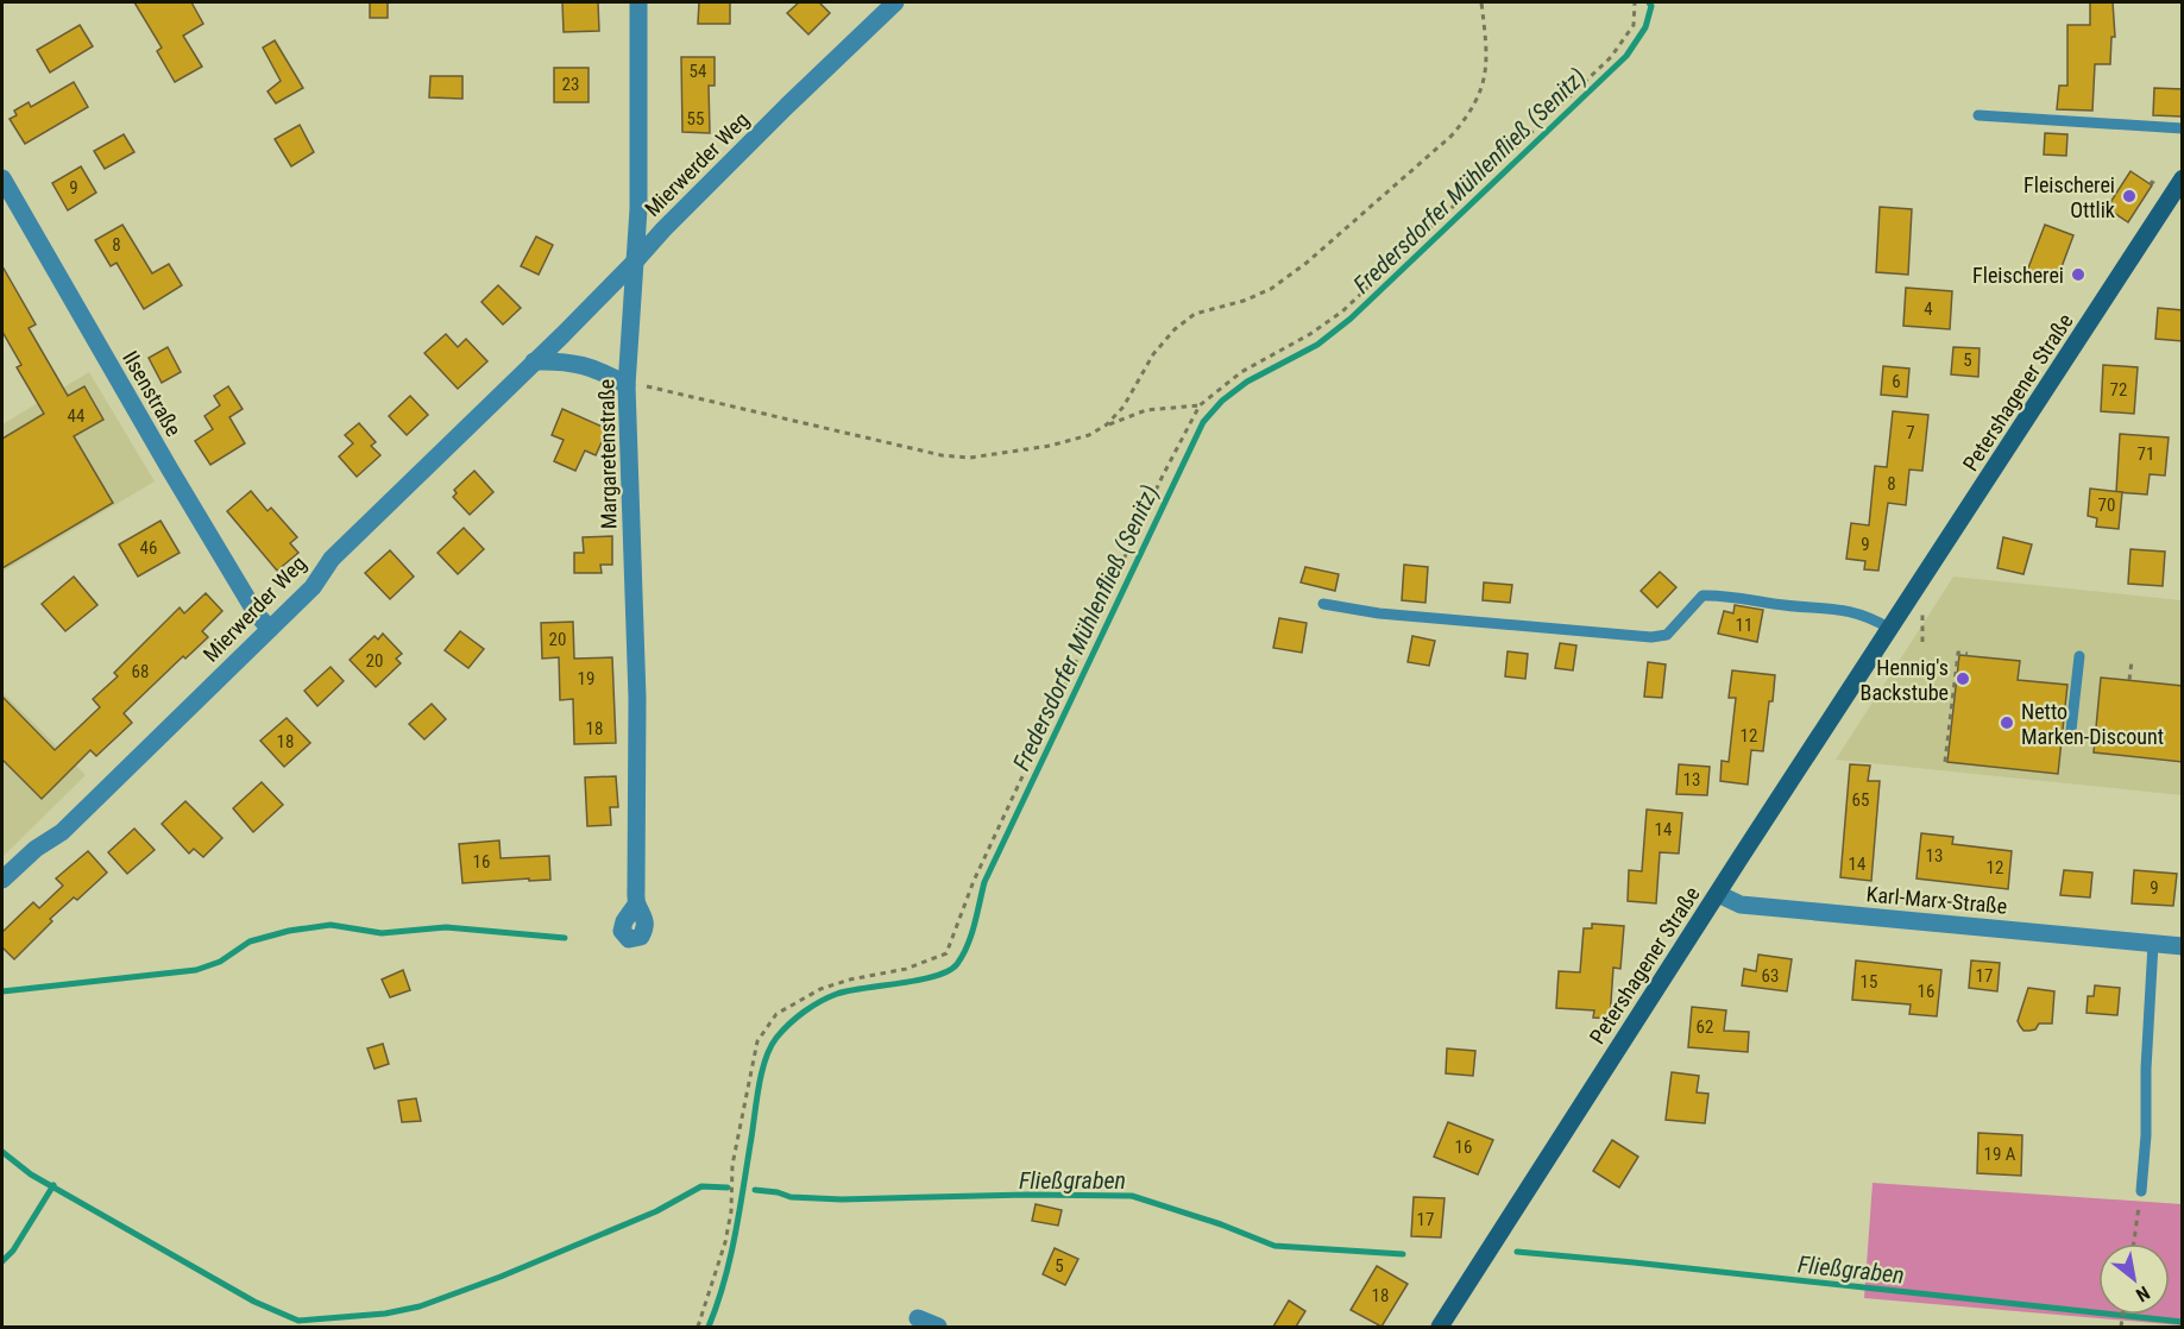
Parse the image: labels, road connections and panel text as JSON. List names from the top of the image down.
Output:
{
  "streets": {
    "street": [
      "Mierwerder Weg",
      "Petershagener Straße",
      "Ilsenstraße",
      "Margaretenstraße",
      "Karl-Marx-Straße"
    ]
  },
  "crossings": [
    ["Mierwerder Weg", "Ilsenstraße"],
    ["Mierwerder Weg", "Margaretenstraße"],
    ["Petershagener Straße", "Karl-Marx-Straße"]
  ],
  "water": ["Fredersdorfer Mühlenfließ (Senitz)", "Fließgraben"],
  "places": [
    "Fleischerei Ottlik",
    "Fleischerei",
    "Hennig's Backstube",
    "Netto Marken-Discount"
  ],
  "house_numbers": [
    "54",
    "23",
    "55",
    "9",
    "8",
    "4",
    "5",
    "6",
    "72",
    "44",
    "7",
    "71",
    "8",
    "70",
    "9",
    "46",
    "11",
    "20",
    "20",
    "68",
    "19",
    "18",
    "12",
    "18",
    "13",
    "65",
    "14",
    "13",
    "16",
    "14",
    "12",
    "9",
    "63",
    "17",
    "15",
    "16",
    "62",
    "16",
    "19 A",
    "17",
    "5",
    "18"
  ],
  "north": "bottom right"
}
